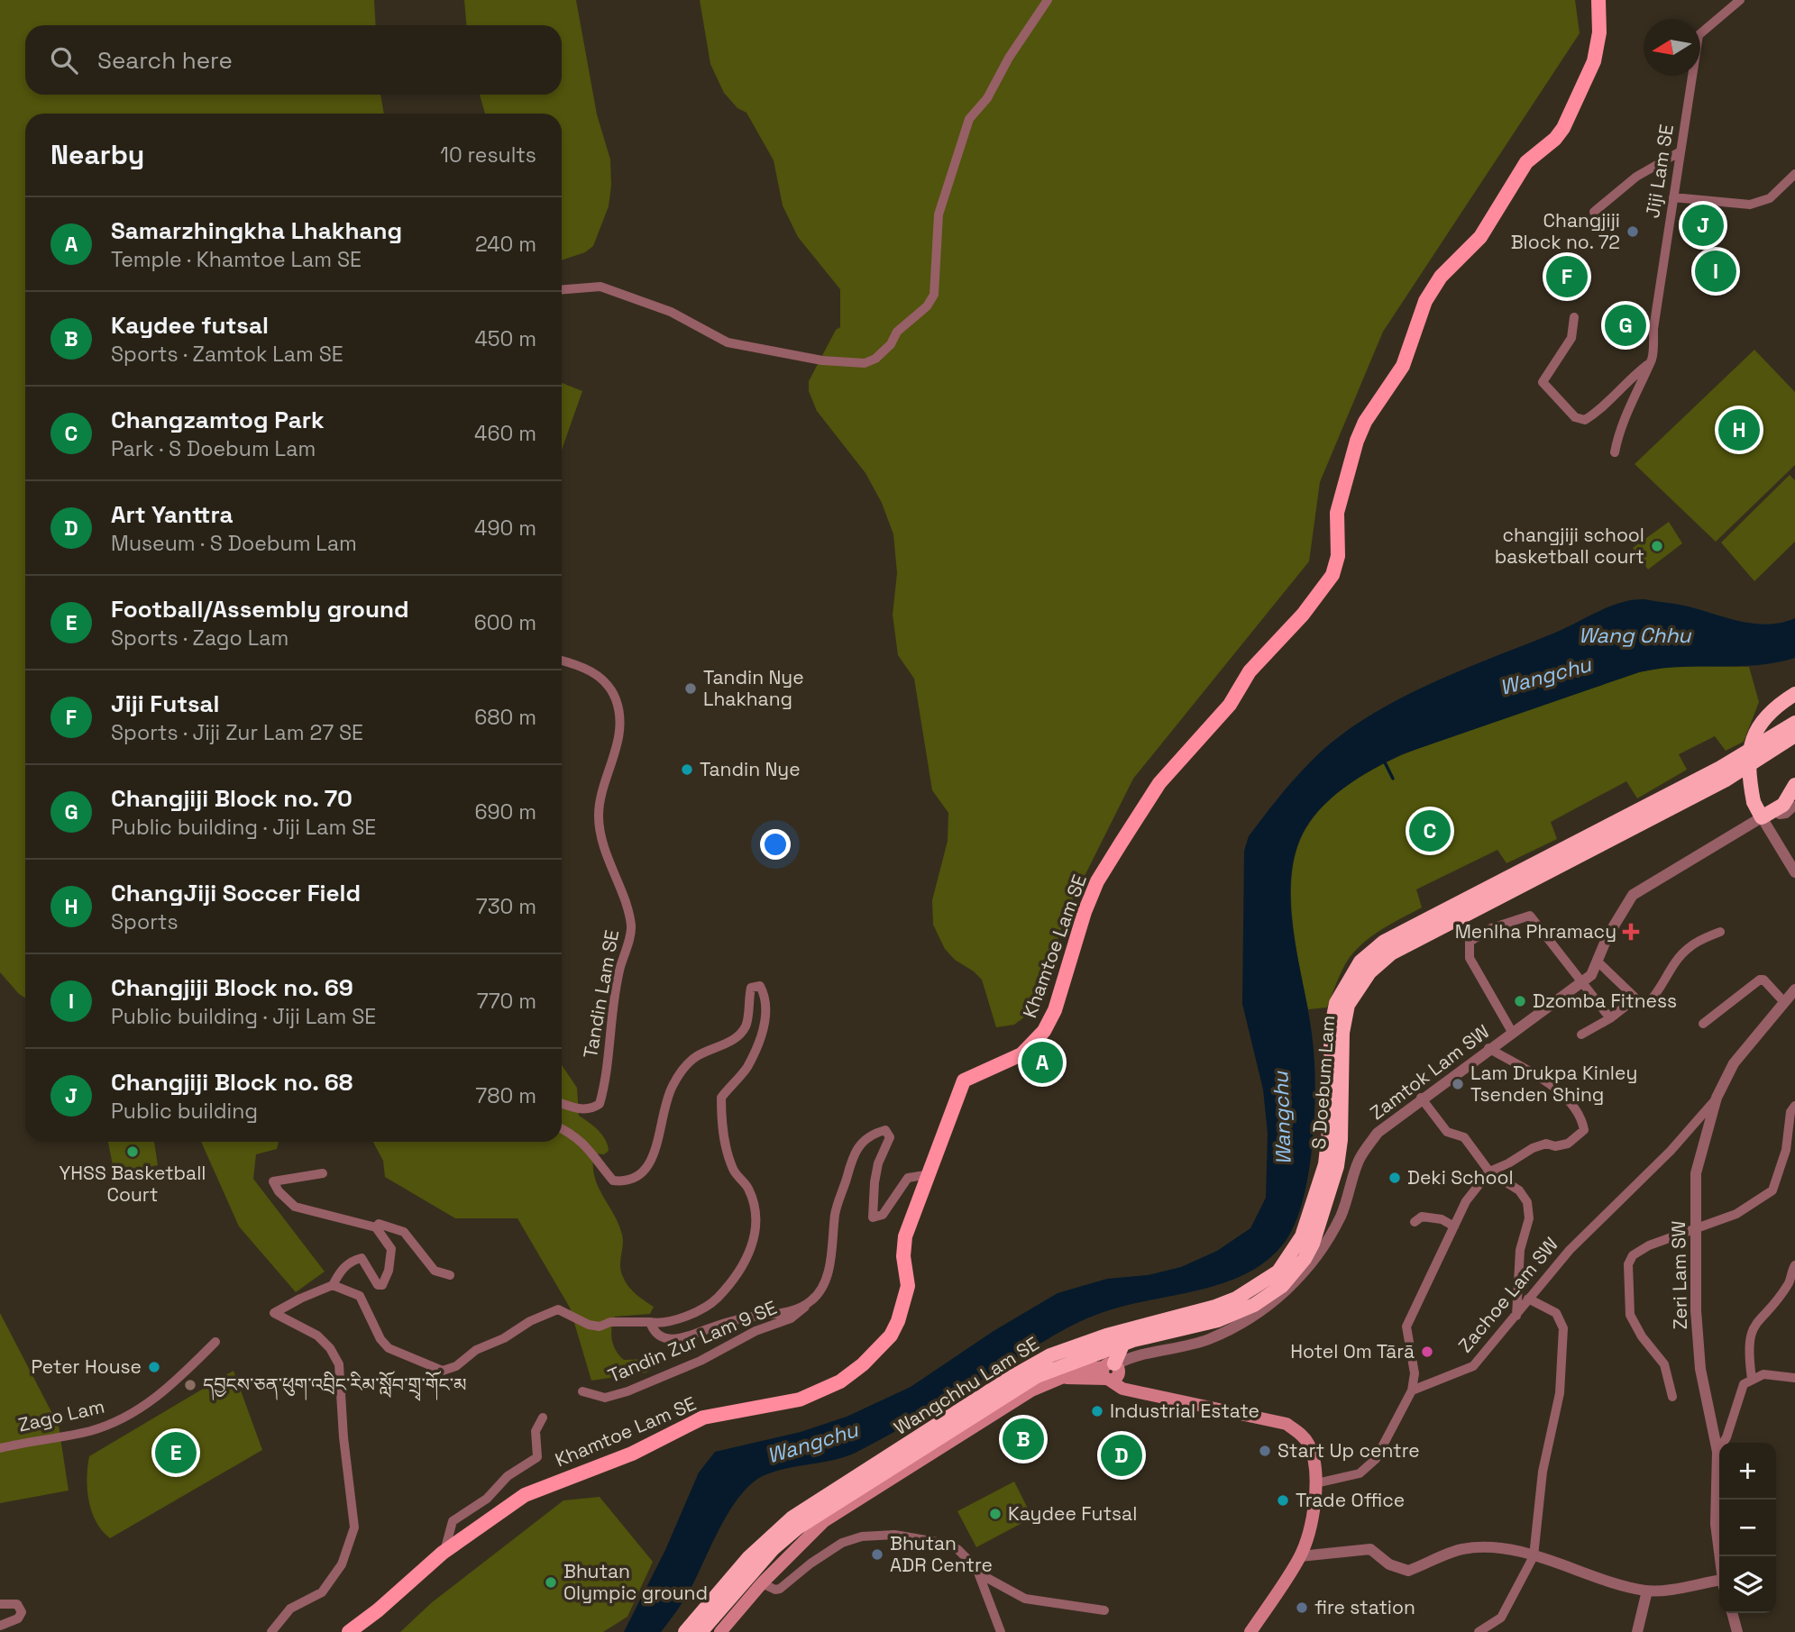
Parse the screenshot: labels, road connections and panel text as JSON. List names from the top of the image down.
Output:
{
  "streets": {
    "highway": ["S Doebum Lam", "Wangchhu Lam SE"],
    "main road": ["Khamtoe Lam SE"],
    "street": [
      "Jiji Lam SE",
      "Tandin Lam SE",
      "Zamtok Lam SW",
      "Zeri Lam SW",
      "Zachoe Lam SW",
      "Tandin Zur Lam 9 SE",
      "Zago Lam"
    ]
  },
  "crossings": [
    ["S Doebum Lam", "Wangchhu Lam SE"],
    ["Zeri Lam SW", "Zachoe Lam SW"]
  ],
  "water": ["Wang Chhu", "Wangchu"],
  "places": {
    "other": [
      "Changjiji Block no. 72",
      "changjiji school basketball court",
      "Tandin Nye Lhakhang",
      "Tandin Nye",
      "Dzomba Fitness",
      "Lam Drukpa Kinley Tsenden Shing",
      "YHSS Basketball Court",
      "Deki School",
      "Hotel Om Tārā",
      "Peter House",
      "དབྱངས་ཅན་ཕུག་འབྲིང་རིམ་སློབ་གྲྭ་གོང་མ",
      "Industrial Estate",
      "Start Up centre",
      "Trade Office",
      "Kaydee Futsal",
      "Bhutan ADR Centre",
      "Bhutan Olympic ground",
      "fire station"
    ],
    "health": ["Menlha Phramacy"]
  },
  "north": "left",
  "page": {
    "search": "Search here",
    "heading": ["Nearby", "10 results"],
    "list": [
      {
        "mark": "A",
        "name": "Samarzhingkha Lhakhang",
        "note": "Temple · Khamtoe Lam SE",
        "value": "240 m"
      },
      {
        "mark": "B",
        "name": "Kaydee futsal",
        "note": "Sports · Zamtok Lam SE",
        "value": "450 m"
      },
      {
        "mark": "C",
        "name": "Changzamtog Park",
        "note": "Park · S Doebum Lam",
        "value": "460 m"
      },
      {
        "mark": "D",
        "name": "Art Yanttra",
        "note": "Museum · S Doebum Lam",
        "value": "490 m"
      },
      {
        "mark": "E",
        "name": "Football/Assembly ground",
        "note": "Sports · Zago Lam",
        "value": "600 m"
      },
      {
        "mark": "F",
        "name": "Jiji Futsal",
        "note": "Sports · Jiji Zur Lam 27 SE",
        "value": "680 m"
      },
      {
        "mark": "G",
        "name": "Changjiji Block no. 70",
        "note": "Public building · Jiji Lam SE",
        "value": "690 m"
      },
      {
        "mark": "H",
        "name": "ChangJiji Soccer Field",
        "note": "Sports",
        "value": "730 m"
      },
      {
        "mark": "I",
        "name": "Changjiji Block no. 69",
        "note": "Public building · Jiji Lam SE",
        "value": "770 m"
      },
      {
        "mark": "J",
        "name": "Changjiji Block no. 68",
        "note": "Public building",
        "value": "780 m"
      }
    ],
    "pins": [
      "J",
      "I",
      "F",
      "G",
      "H",
      "C",
      "A",
      "B",
      "E",
      "D"
    ],
    "map_buttons": ["+", "−"]
  }
}
